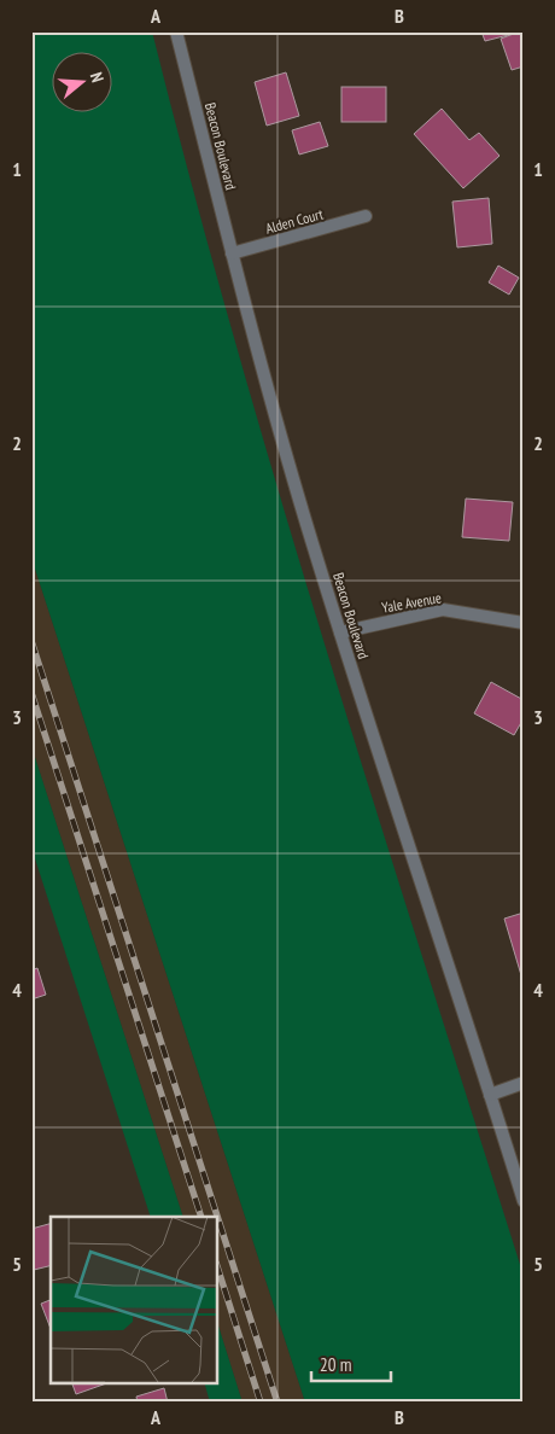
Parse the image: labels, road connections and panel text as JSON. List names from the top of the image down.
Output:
{
  "streets": {
    "street": ["Beacon Boulevard", "Alden Court", "Yale Avenue"]
  },
  "crossings": [
    ["Beacon Boulevard", "Alden Court"],
    ["Beacon Boulevard", "Yale Avenue"]
  ],
  "scale_bar": "20 m",
  "north": "right",
  "grid": {
    "columns": ["A", "B"],
    "rows": [
      "1",
      "2",
      "3",
      "4",
      "5"
    ]
  }
}
